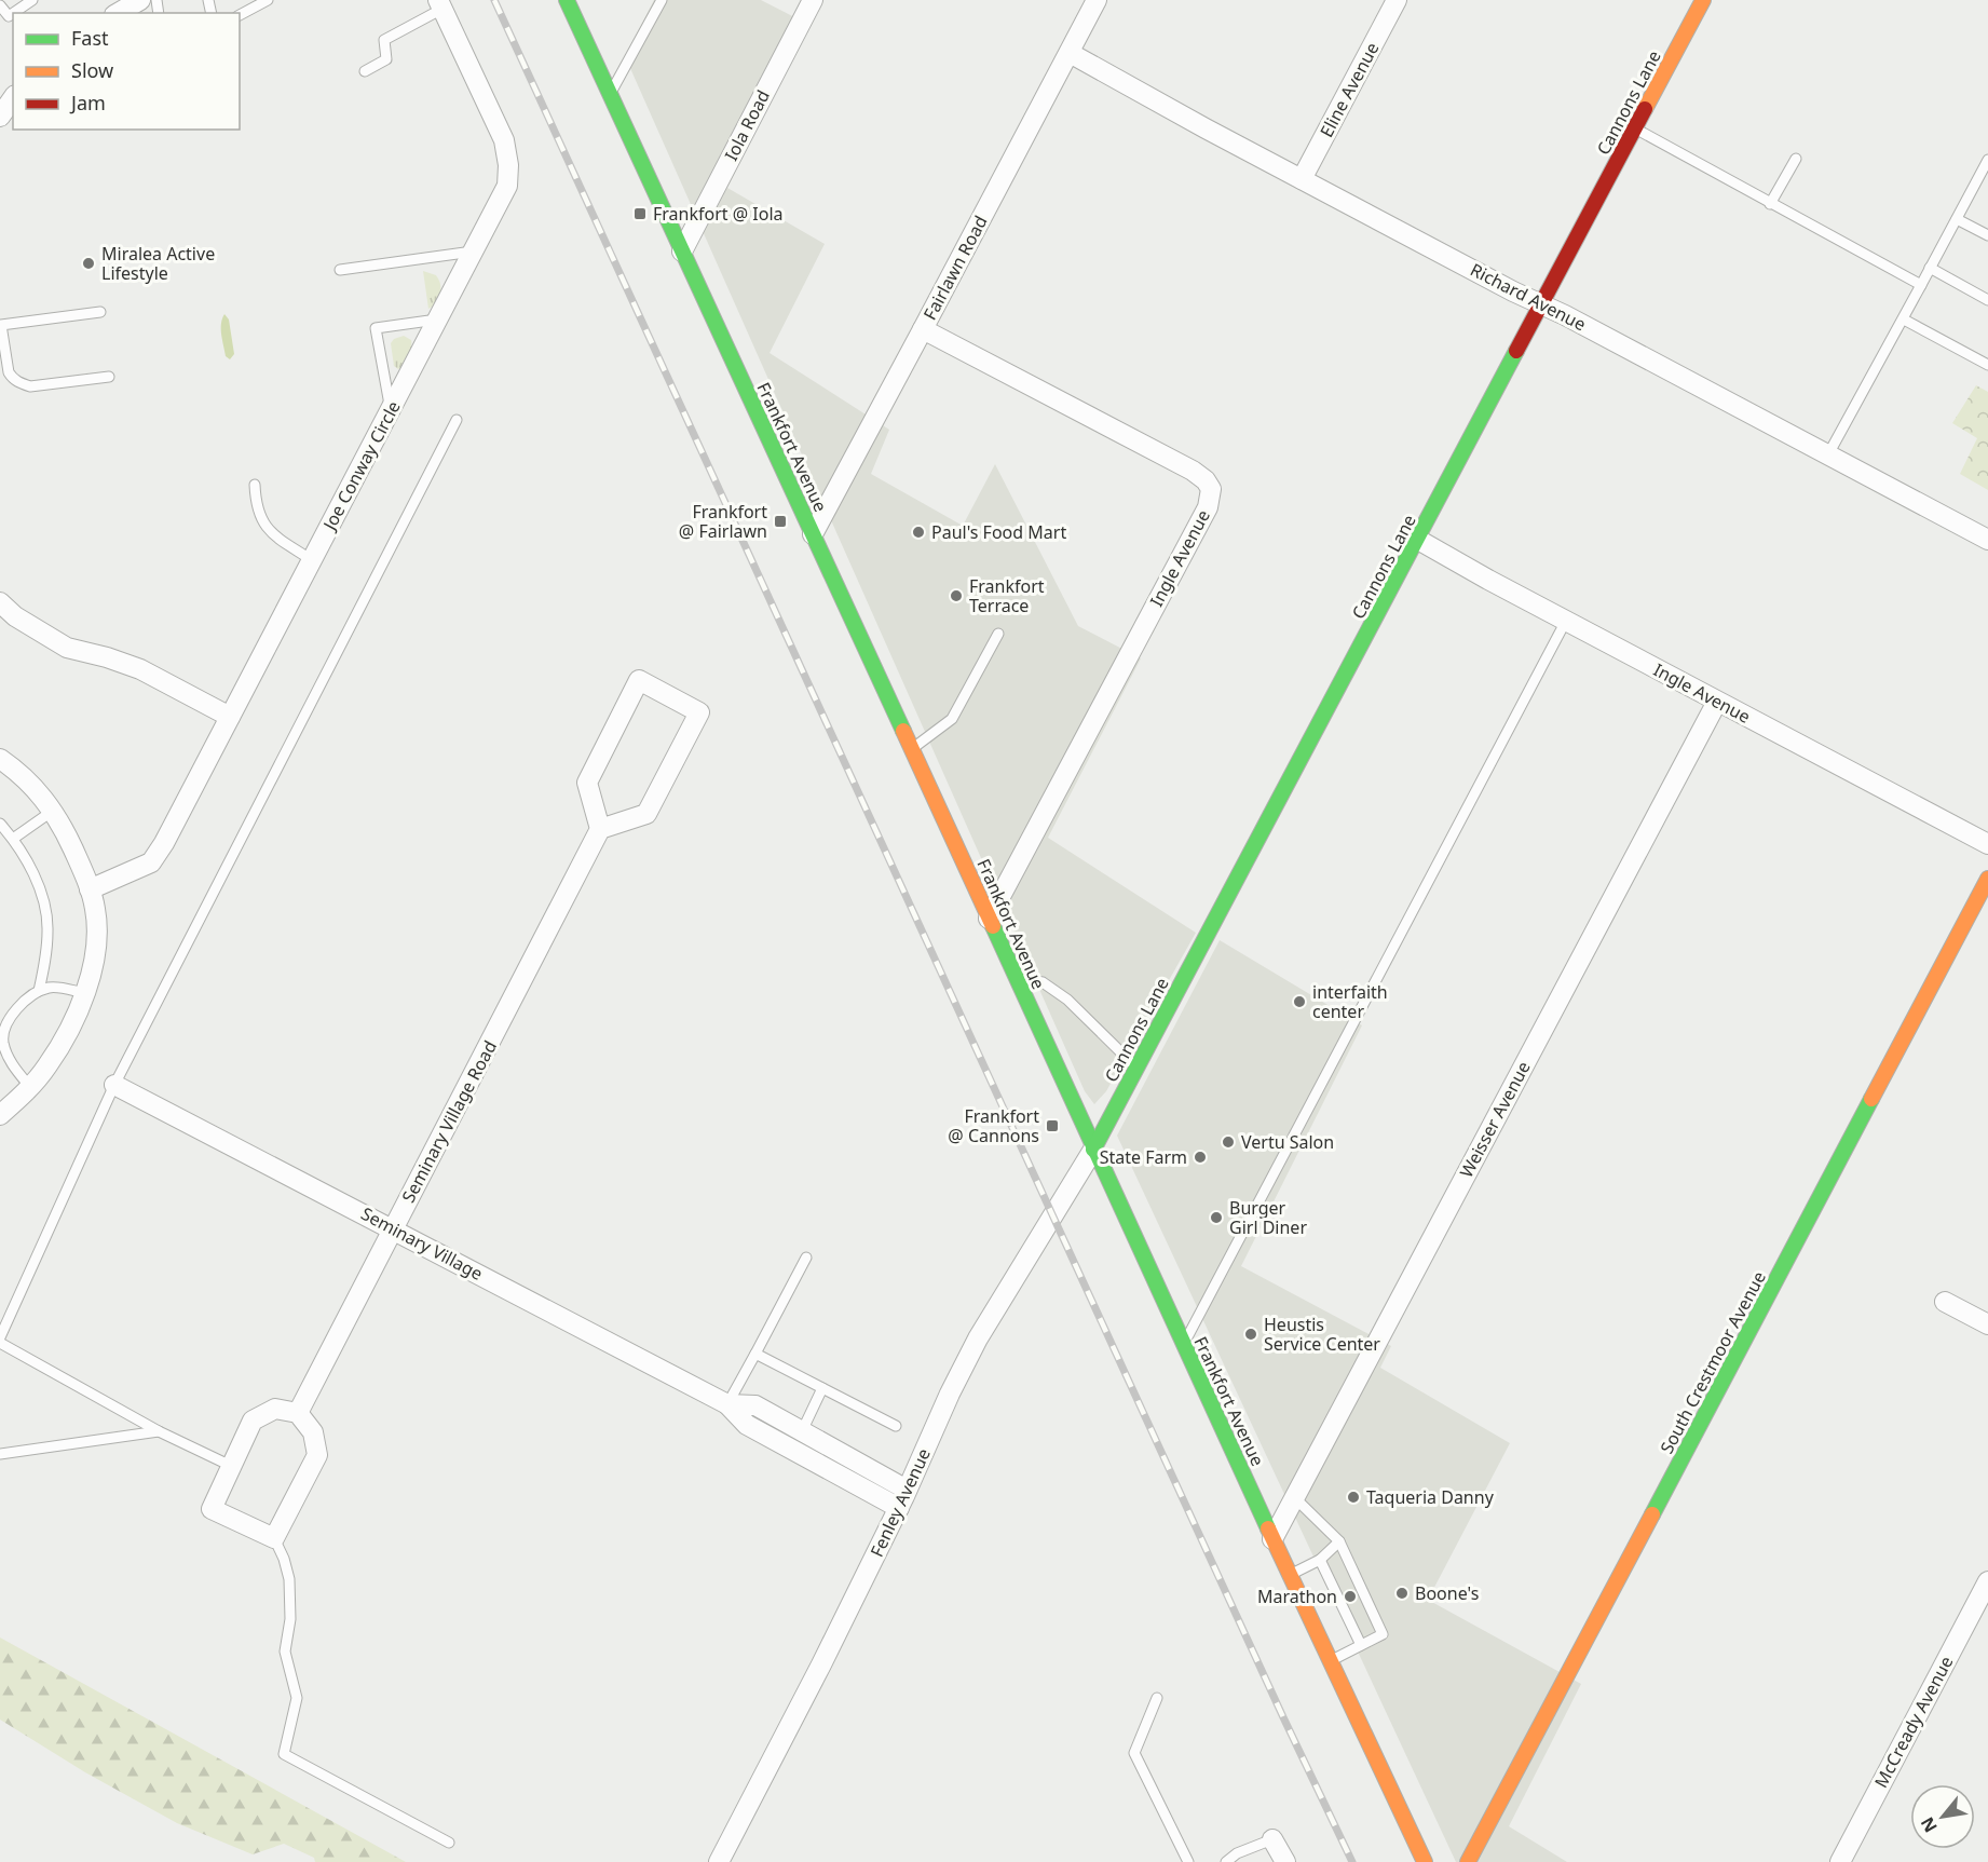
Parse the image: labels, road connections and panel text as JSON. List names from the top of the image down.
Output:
{
  "streets": {
    "main road": ["Cannons Lane", "Frankfort Avenue", "South Crestmoor Avenue"],
    "street": [
      "Eline Avenue",
      "Iola Road",
      "Fairlawn Road",
      "Richard Avenue",
      "Joe Conway Circle",
      "Ingle Avenue",
      "Weisser Avenue",
      "Seminary Village Road",
      "Seminary Village",
      "Fenley Avenue",
      "McCready Avenue"
    ]
  },
  "crossings": [
    ["Eline Avenue", "Richard Avenue"],
    ["Cannons Lane", "Richard Avenue"],
    ["Cannons Lane", "Frankfort Avenue"],
    ["Cannons Lane", "Ingle Avenue"],
    ["Cannons Lane", "Fenley Avenue"],
    ["Iola Road", "Frankfort Avenue"],
    ["Fairlawn Road", "Richard Avenue"],
    ["Fairlawn Road", "Frankfort Avenue"],
    ["Fairlawn Road", "Ingle Avenue"],
    ["Frankfort Avenue", "Ingle Avenue"],
    ["Frankfort Avenue", "Weisser Avenue"],
    ["Frankfort Avenue", "Fenley Avenue"],
    ["Ingle Avenue", "Weisser Avenue"],
    ["Seminary Village Road", "Seminary Village"],
    ["Seminary Village", "Fenley Avenue"]
  ],
  "places": {
    "transit": ["Frankfort @ Iola", "Frankfort @ Fairlawn", "Frankfort @ Cannons"],
    "other": [
      "Miralea Active Lifestyle",
      "Paul's Food Mart",
      "Frankfort Terrace",
      "interfaith center",
      "Vertu Salon",
      "State Farm",
      "Burger Girl Diner",
      "Heustis Service Center",
      "Taqueria Danny",
      "Boone's",
      "Marathon"
    ]
  },
  "legend": ["Fast", "Slow", "Jam"],
  "north": "bottom left"
}
